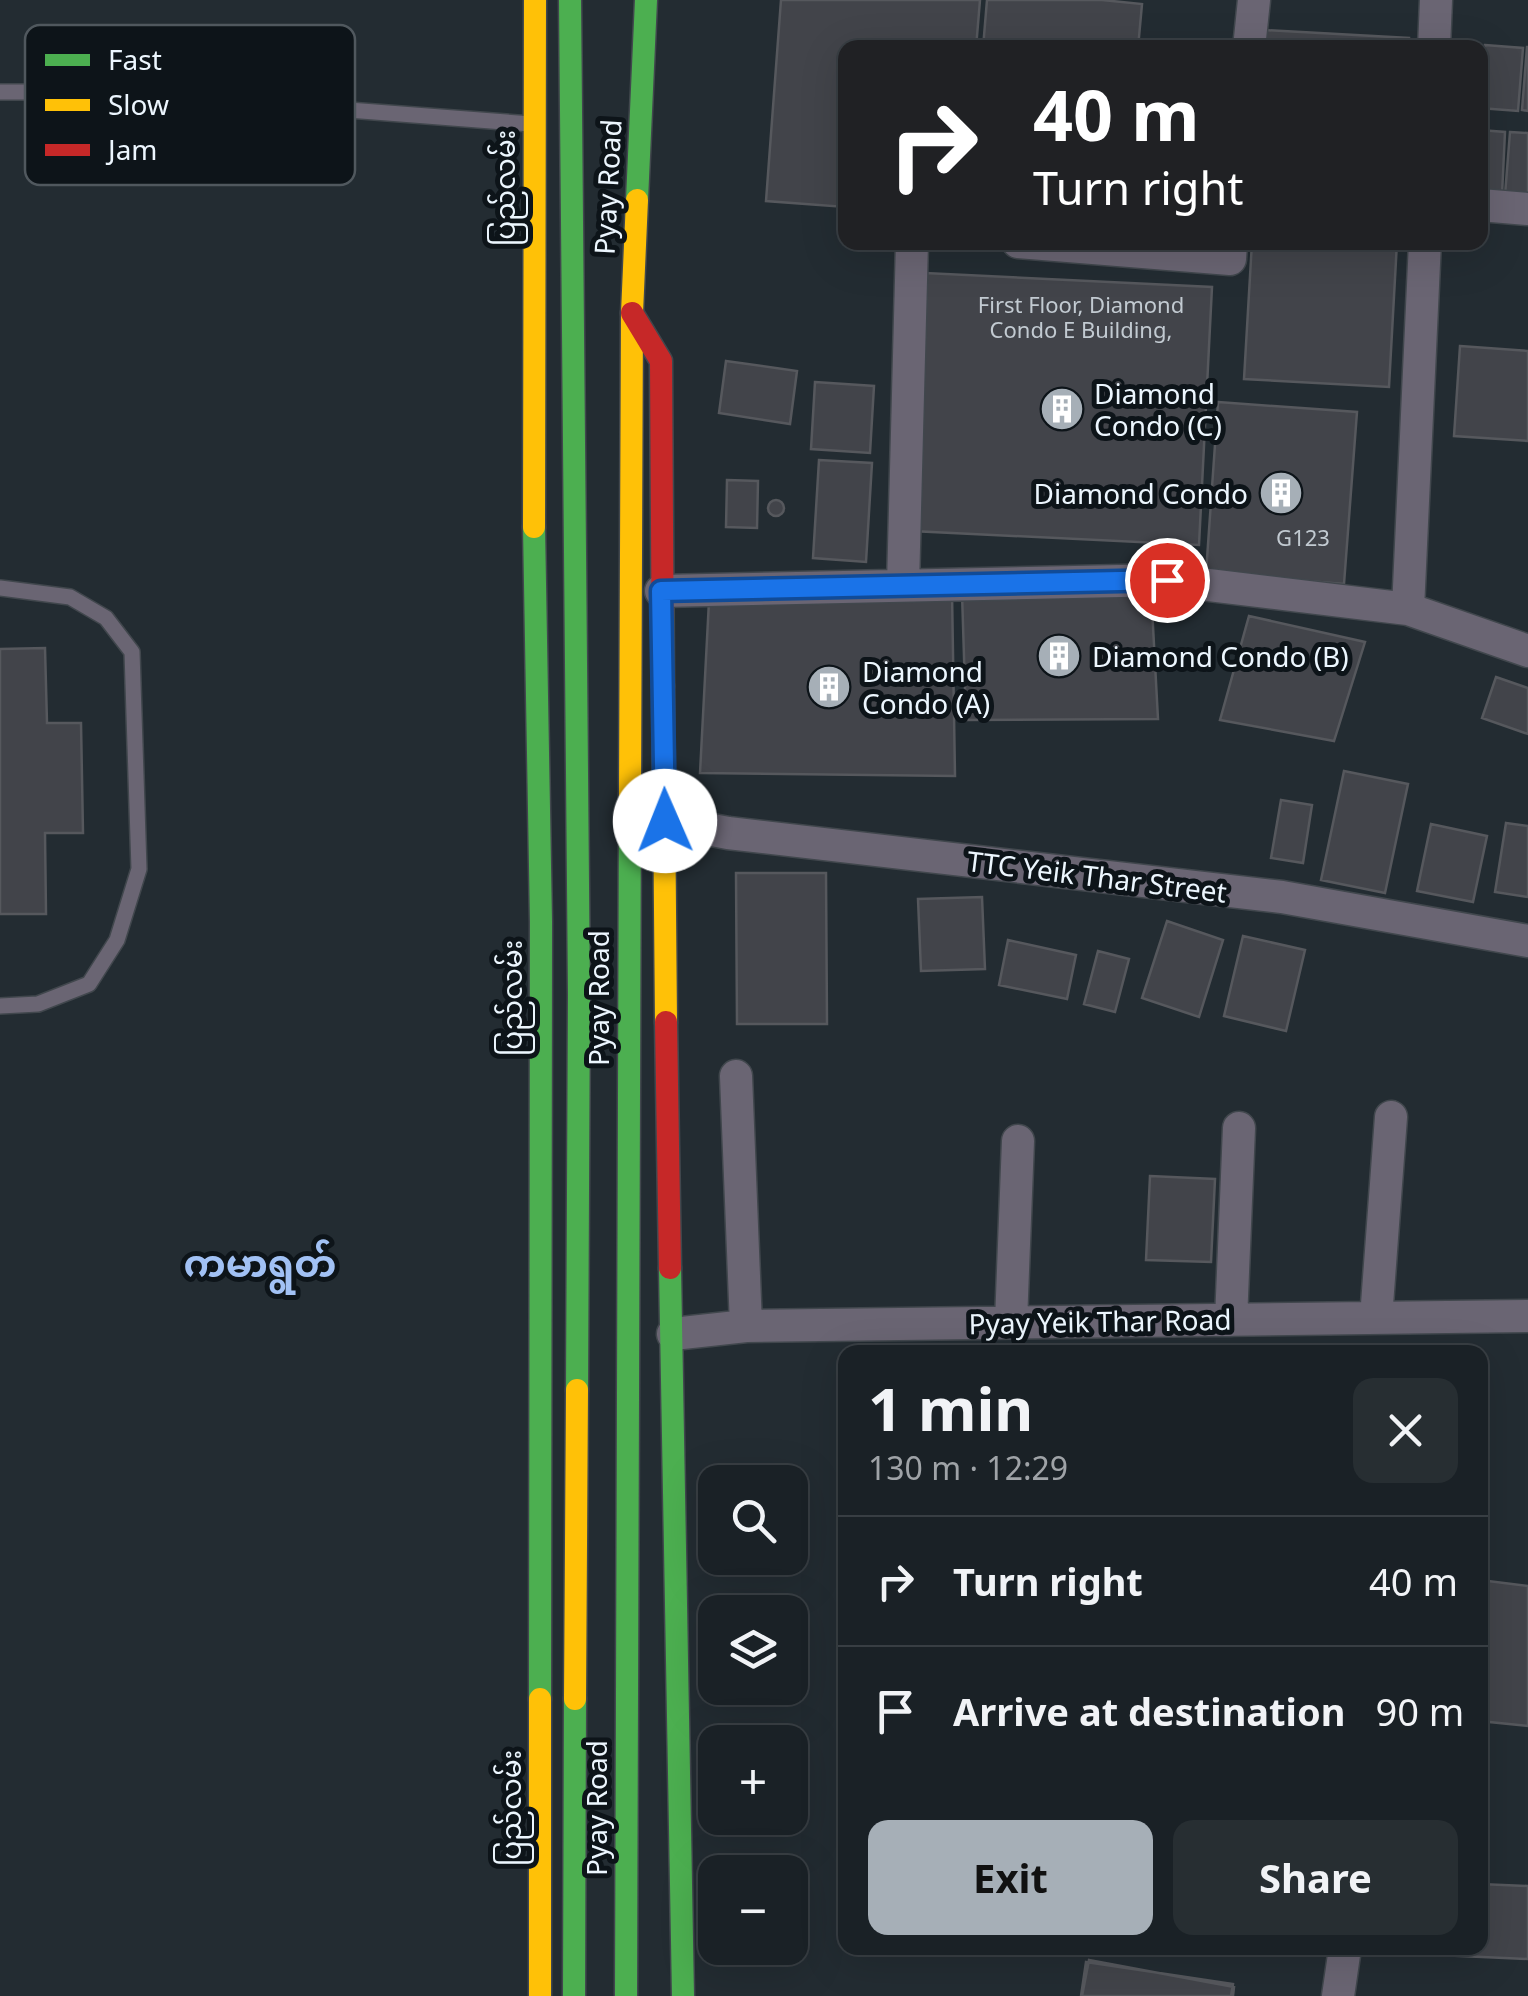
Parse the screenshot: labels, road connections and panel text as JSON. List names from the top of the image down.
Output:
{
  "streets": {
    "main road": ["Pyay Road", "ပြည်လမ်း"],
    "street": ["TTC Yeik Thar Street", "Pyay Yeik Thar Road"]
  },
  "districts": ["ကမာရွတ်"],
  "places": {
    "building": [
      "Diamond Condo (C)",
      "Diamond Condo",
      "Diamond Condo (B)",
      "Diamond Condo (A)"
    ]
  },
  "house_numbers": ["First Floor, Diamond Condo E Building,", "G123"],
  "legend": ["Fast", "Slow", "Jam"],
  "page": {
    "turn": ["40 m", "Turn right"],
    "heading": ["1 min", "130 m · 12:29"],
    "map_buttons": ["+", "−"],
    "list": [
      {
        "name": "Turn right",
        "value": "40 m"
      },
      {
        "name": "Arrive at destination",
        "value": "90 m"
      }
    ],
    "buttons": ["Exit", "Share"]
  }
}
